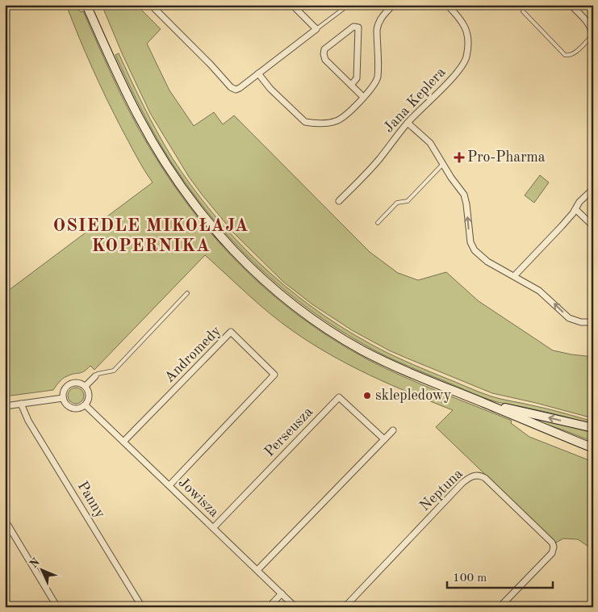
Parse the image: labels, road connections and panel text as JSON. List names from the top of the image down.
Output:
{
  "streets": {
    "street": [
      "Jana Keplera",
      "Andromedy",
      "Perseusza",
      "Neptuna",
      "Jowisza",
      "Panny"
    ]
  },
  "crossings": [
    ["Andromedy", "Jowisza"],
    ["Perseusza", "Jowisza"]
  ],
  "districts": ["OSIEDLE MIKOŁAJA KOPERNIKA"],
  "places": {
    "health": ["Pro-Pharma"],
    "other": ["sklepledowy"]
  },
  "scale_bar": "100 m",
  "north": "top left"
}
